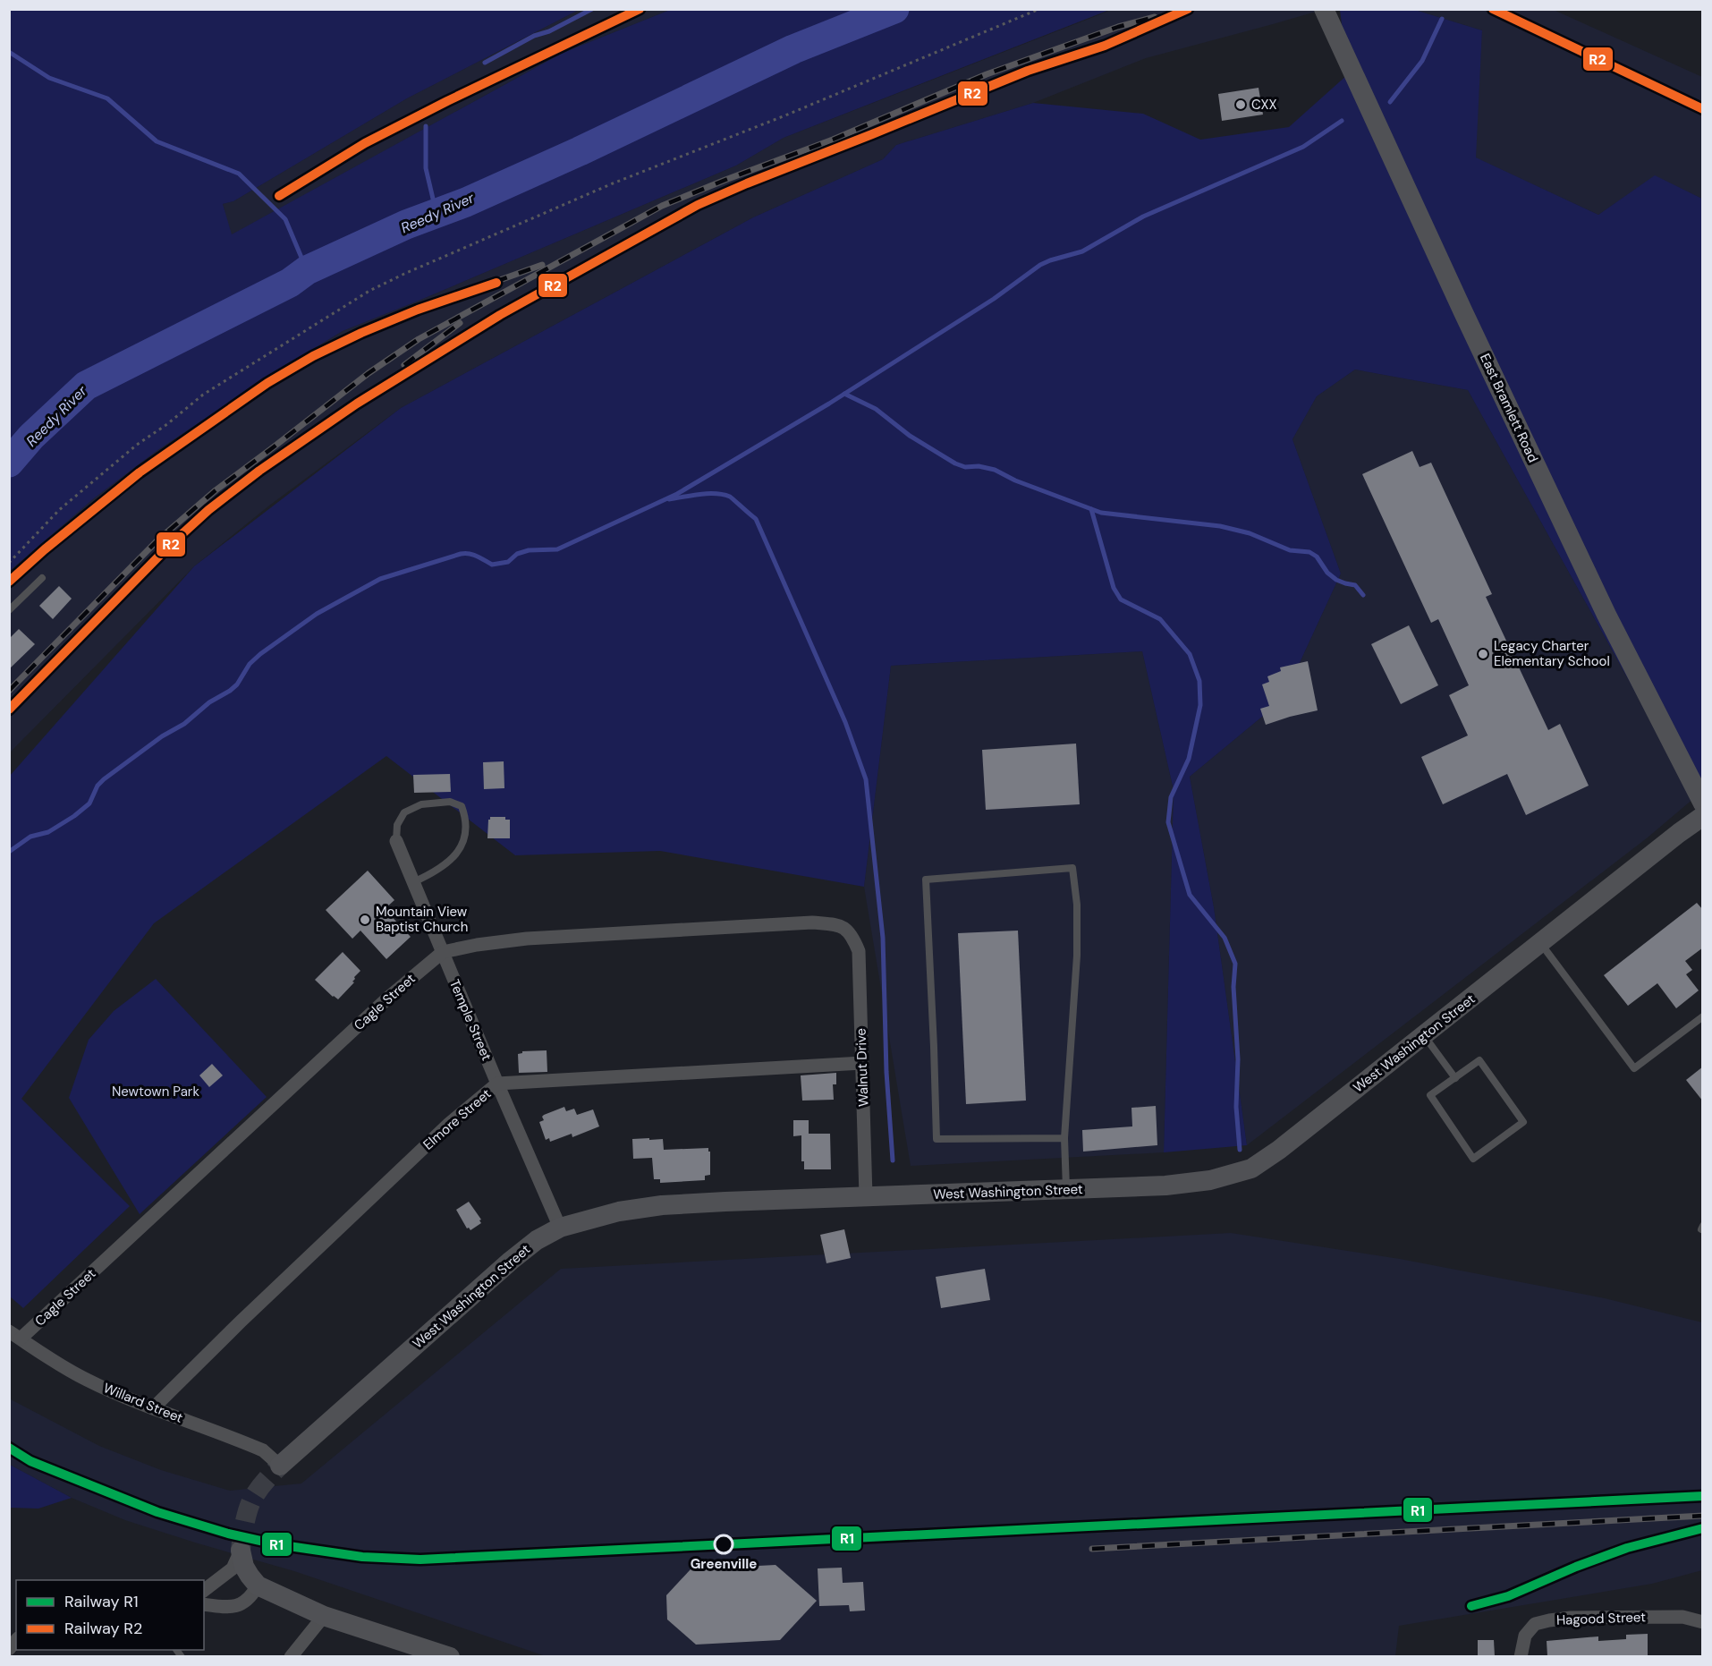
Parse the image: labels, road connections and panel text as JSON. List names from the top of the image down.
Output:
{
  "streets": {
    "street": [
      "East Bramlett Road",
      "Cagle Street",
      "Temple Street",
      "West Washington Street",
      "Walnut Drive",
      "Elmore Street",
      "Willard Street",
      "Hagood Street"
    ]
  },
  "crossings": [
    ["Cagle Street", "Temple Street"],
    ["Cagle Street", "Walnut Drive"],
    ["Cagle Street", "Willard Street"],
    ["Temple Street", "West Washington Street"],
    ["Temple Street", "Elmore Street"],
    ["West Washington Street", "Walnut Drive"],
    ["West Washington Street", "Willard Street"],
    ["Walnut Drive", "Elmore Street"],
    ["Elmore Street", "Willard Street"]
  ],
  "water": ["Reedy River"],
  "parks": ["Newtown Park"],
  "places": [
    "CXX",
    "Legacy Charter Elementary School",
    "Mountain View Baptist Church",
    "Greenville"
  ],
  "lines": ["rail line R2", "rail line R1"],
  "legend": ["Railway R1", "Railway R2"]
}
